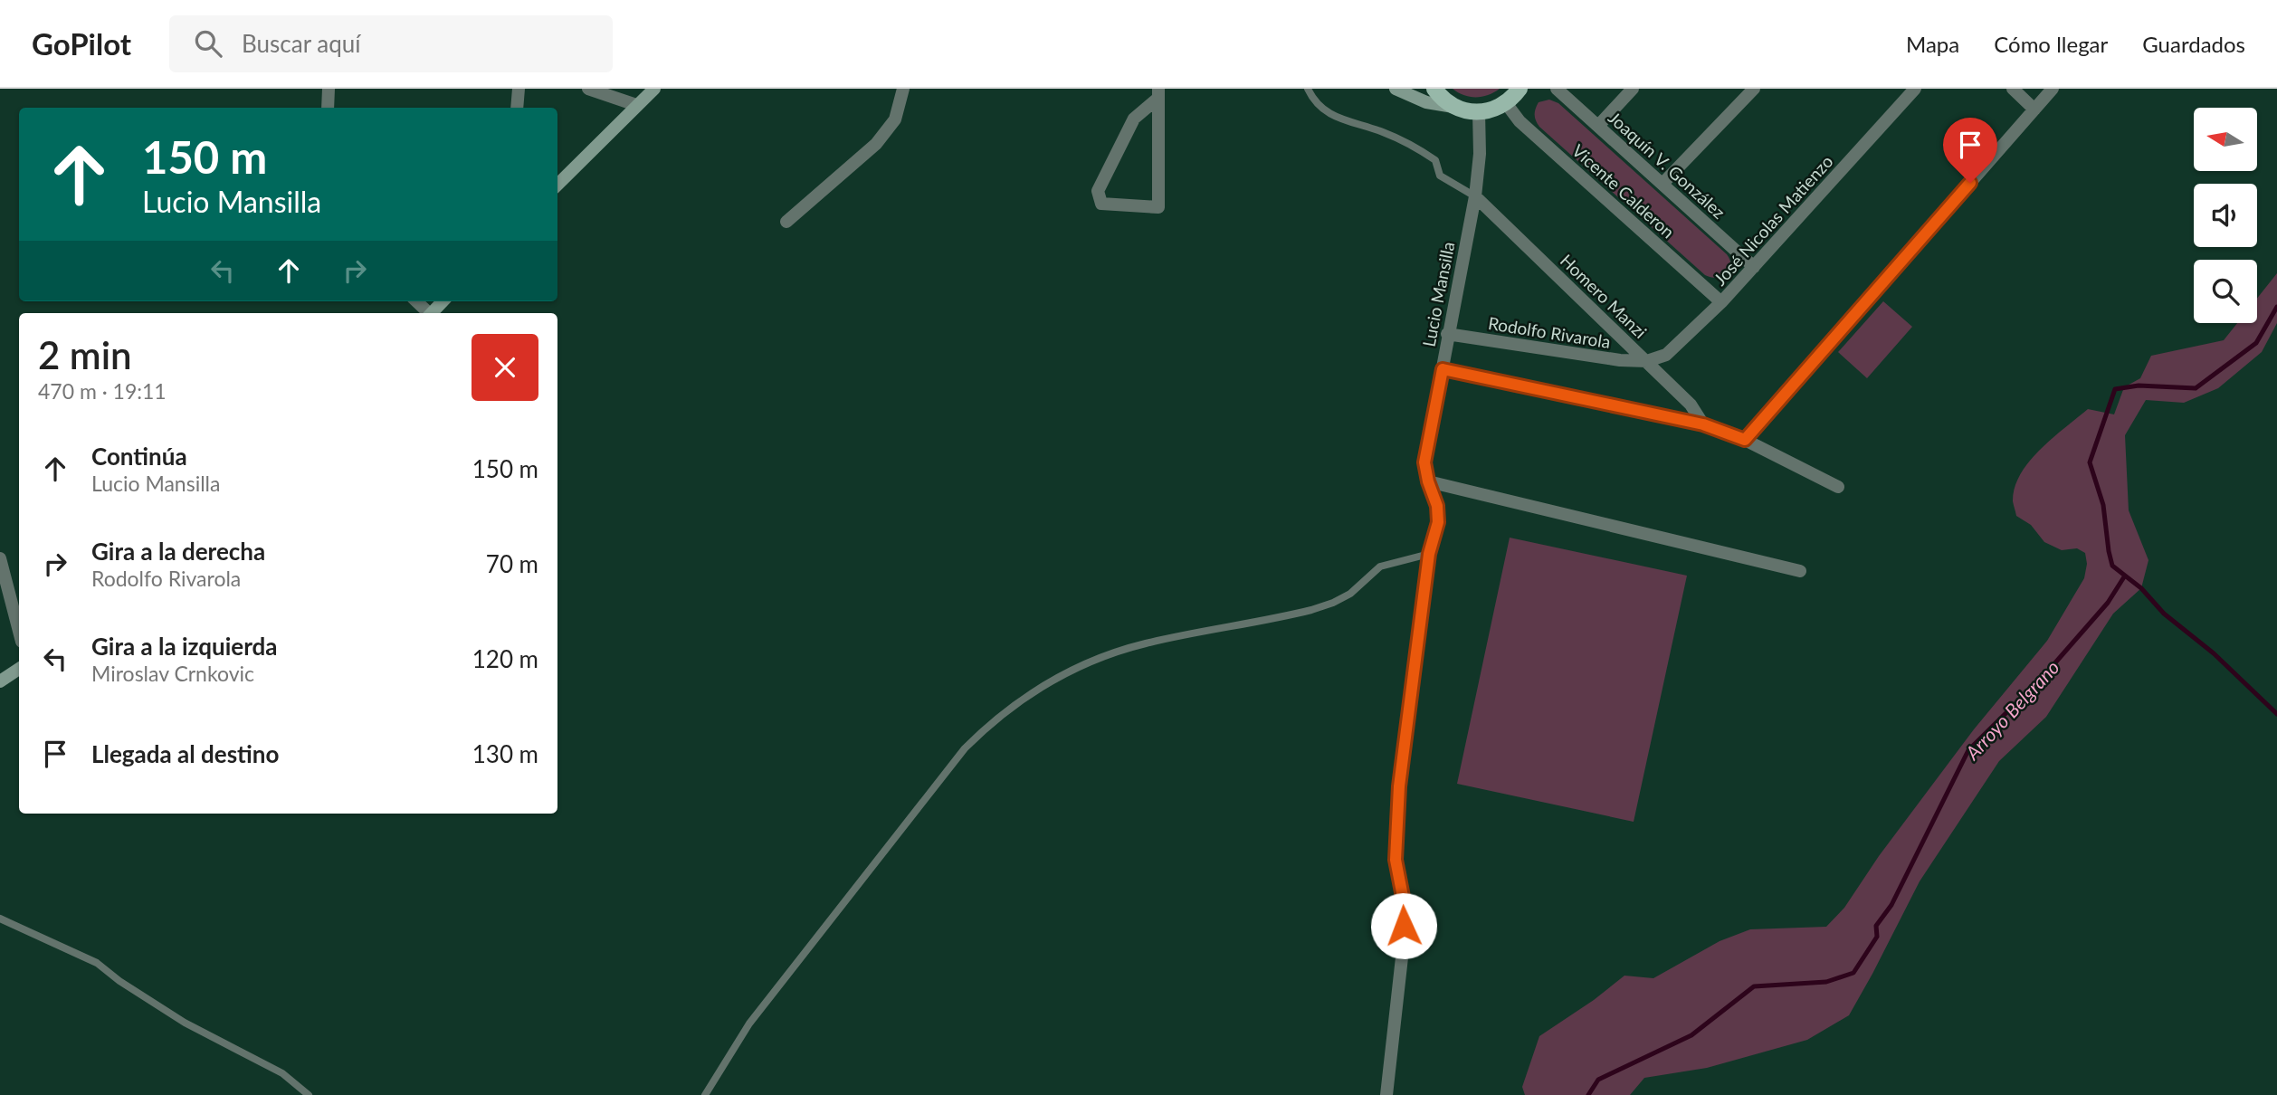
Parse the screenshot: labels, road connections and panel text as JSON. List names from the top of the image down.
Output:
{
  "streets": {
    "street": [
      "Joaquín V. González",
      "Vicente Calderon",
      "José Nicolas Matienzo",
      "Lucio Mansilla",
      "Homero Manzi",
      "Rodolfo Rivarola"
    ]
  },
  "crossings": [
    ["Joaquín V. González", "José Nicolas Matienzo"],
    ["Vicente Calderon", "José Nicolas Matienzo"],
    ["José Nicolas Matienzo", "Homero Manzi"],
    ["José Nicolas Matienzo", "Rodolfo Rivarola"],
    ["Lucio Mansilla", "Homero Manzi"],
    ["Lucio Mansilla", "Rodolfo Rivarola"],
    ["Homero Manzi", "Rodolfo Rivarola"]
  ],
  "water": ["Arroyo Belgrano"],
  "north": "left",
  "page": {
    "header": "GoPilot",
    "search": "Buscar aquí",
    "nav": ["Mapa", "Cómo llegar", "Guardados"],
    "turn": ["150 m", "Lucio Mansilla"],
    "heading": ["2 min", "470 m · 19:11"],
    "list": [
      {
        "name": "Continúa",
        "note": "Lucio Mansilla",
        "value": "150 m"
      },
      {
        "name": "Gira a la derecha",
        "note": "Rodolfo Rivarola",
        "value": "70 m"
      },
      {
        "name": "Gira a la izquierda",
        "note": "Miroslav Crnkovic",
        "value": "120 m"
      },
      {
        "name": "Llegada al destino",
        "value": "130 m"
      }
    ]
  }
}
